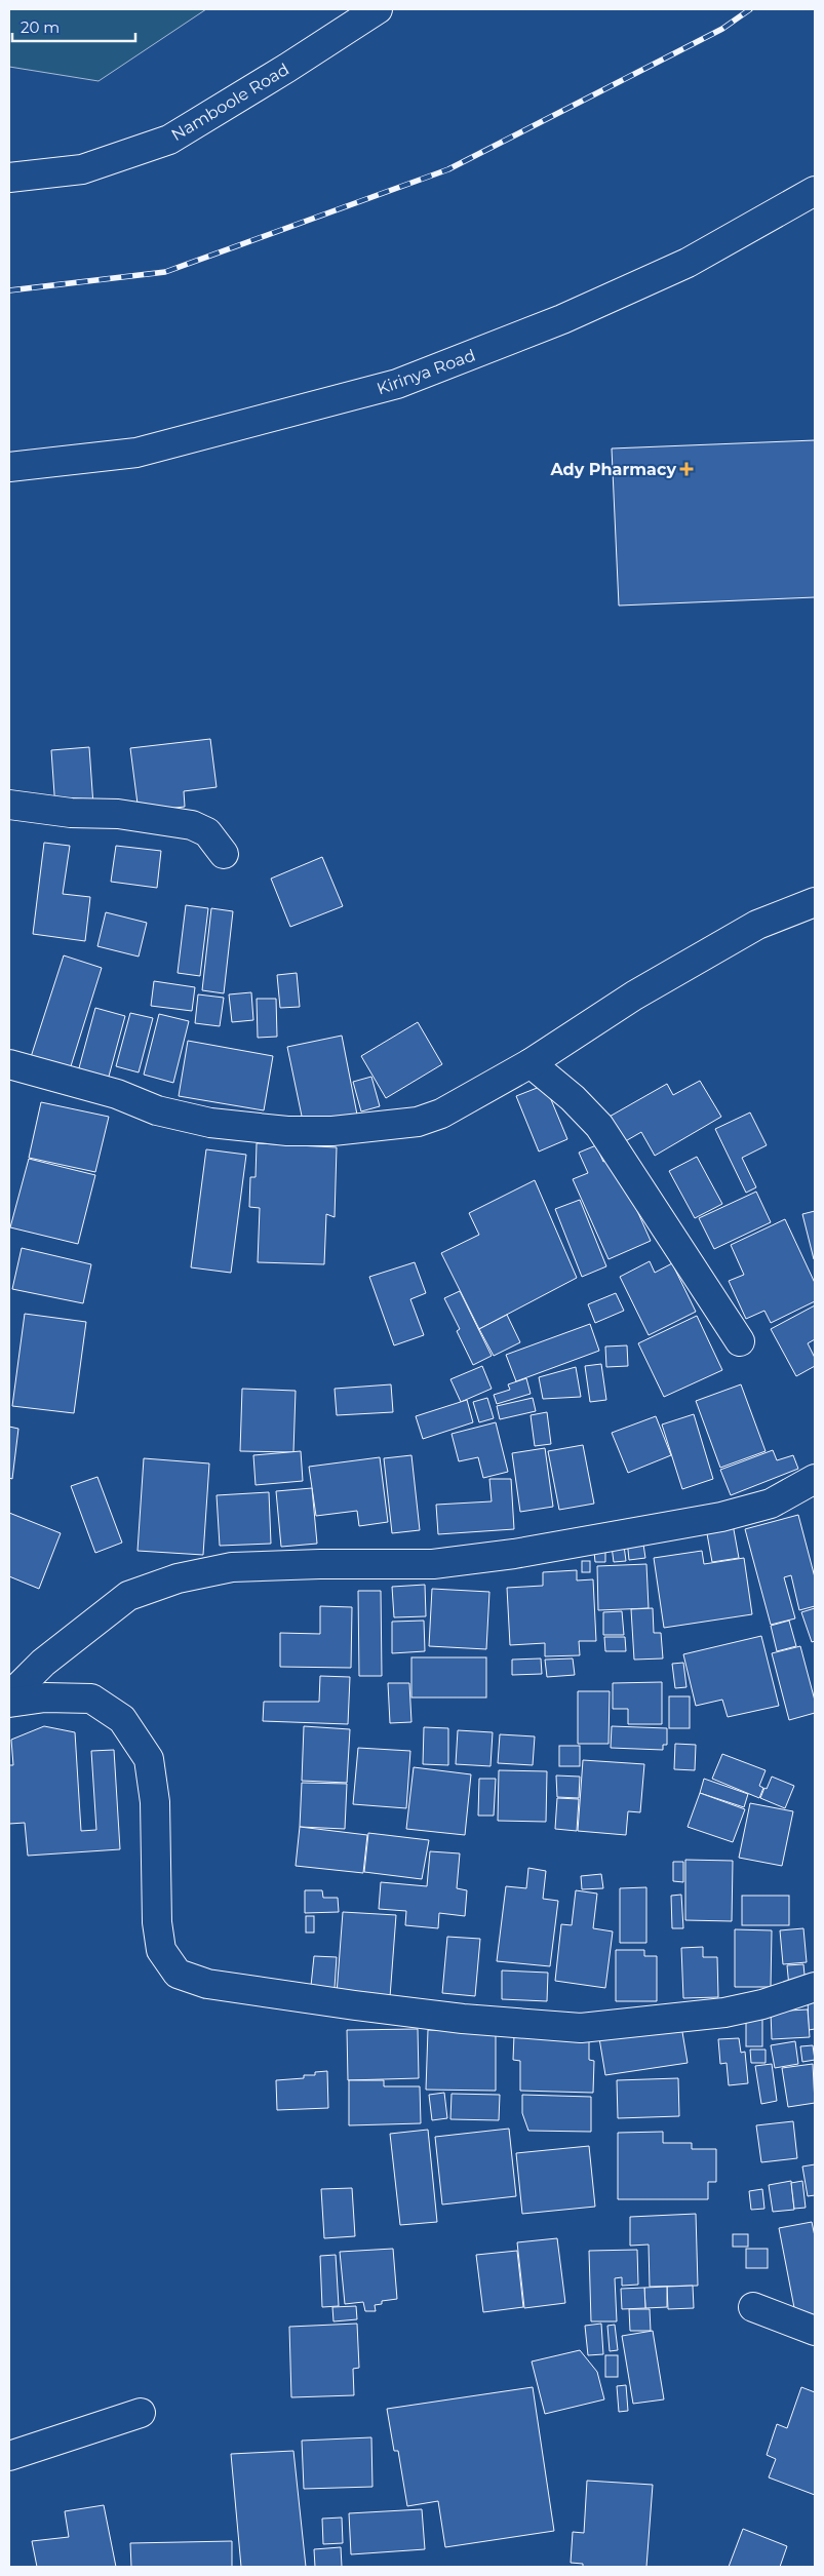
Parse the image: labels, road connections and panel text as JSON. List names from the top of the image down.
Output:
{
  "streets": {
    "street": ["Namboole Road", "Kirinya Road"]
  },
  "places": {
    "health": ["Ady Pharmacy"]
  },
  "scale_bar": "20 m"
}
